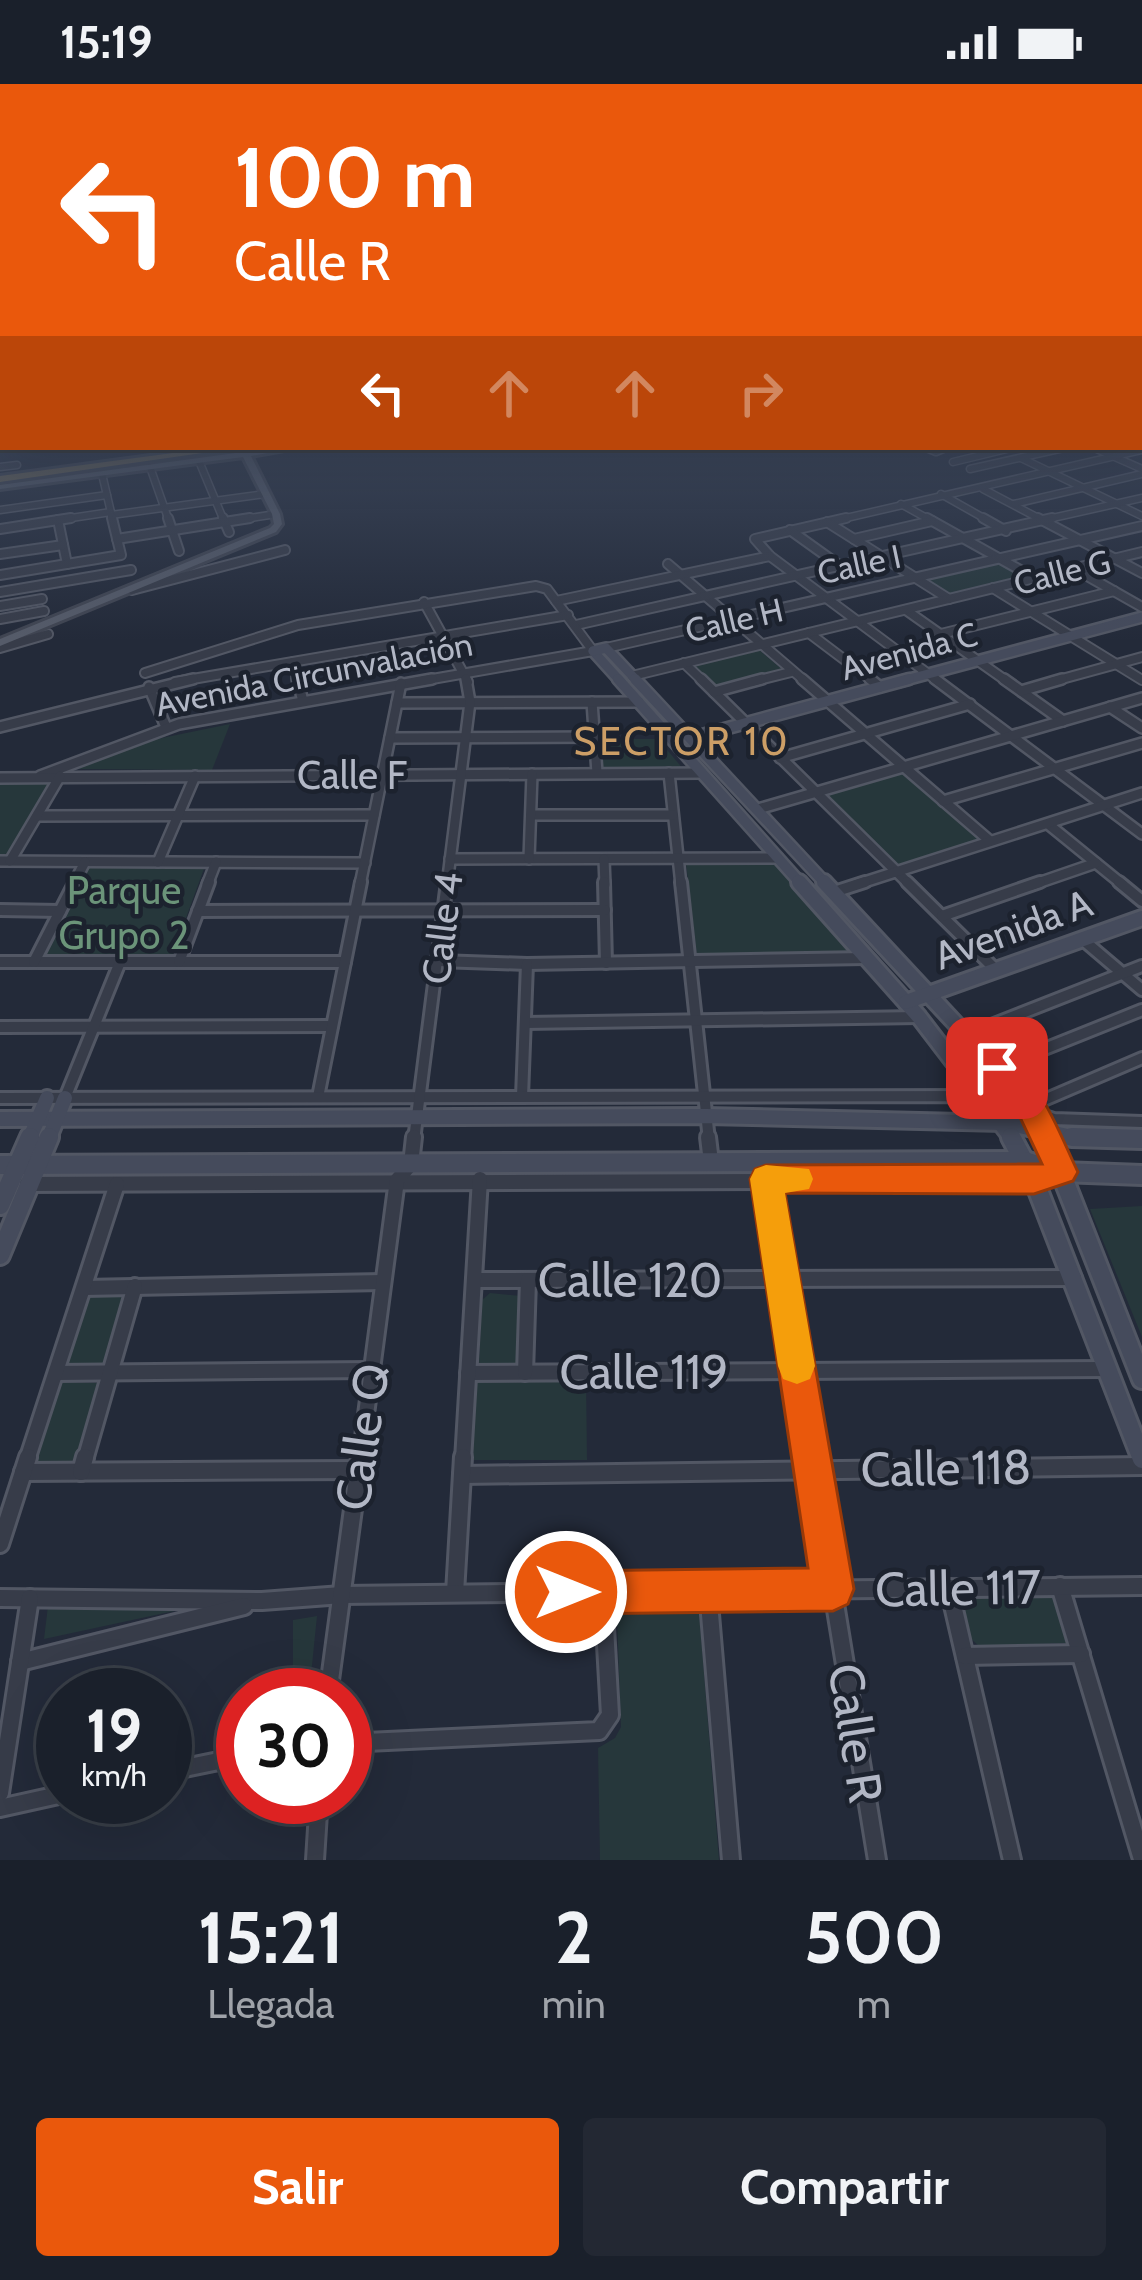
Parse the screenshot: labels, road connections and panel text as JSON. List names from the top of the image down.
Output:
{
  "streets": {
    "street": [
      "Calle I",
      "Calle G",
      "Calle H",
      "Avenida C",
      "Avenida Circunvalación",
      "Calle F",
      "Calle 4",
      "Avenida A",
      "Calle 120",
      "Calle 119",
      "Calle Q",
      "Calle 118",
      "Calle 117",
      "Calle R"
    ]
  },
  "crossings": [
    ["Calle H", "Avenida Circunvalación"],
    ["Avenida Circunvalación", "Calle F"],
    ["Avenida Circunvalación", "Calle 4"],
    ["Calle F", "Calle 4"],
    ["Calle 120", "Calle R"],
    ["Calle 119", "Calle R"],
    ["Calle Q", "Calle 117"],
    ["Calle 118", "Calle R"],
    ["Calle 117", "Calle R"]
  ],
  "districts": ["SECTOR 10"],
  "parks": ["Parque Grupo 2"],
  "page": {
    "status": "15:19",
    "turn": ["100 m", "Calle R"],
    "speed": "19 km/h",
    "limit": "30",
    "eta": [
      "15:21",
      "Llegada",
      "2",
      "min",
      "500",
      "m"
    ],
    "buttons": ["Salir", "Compartir"]
  }
}
